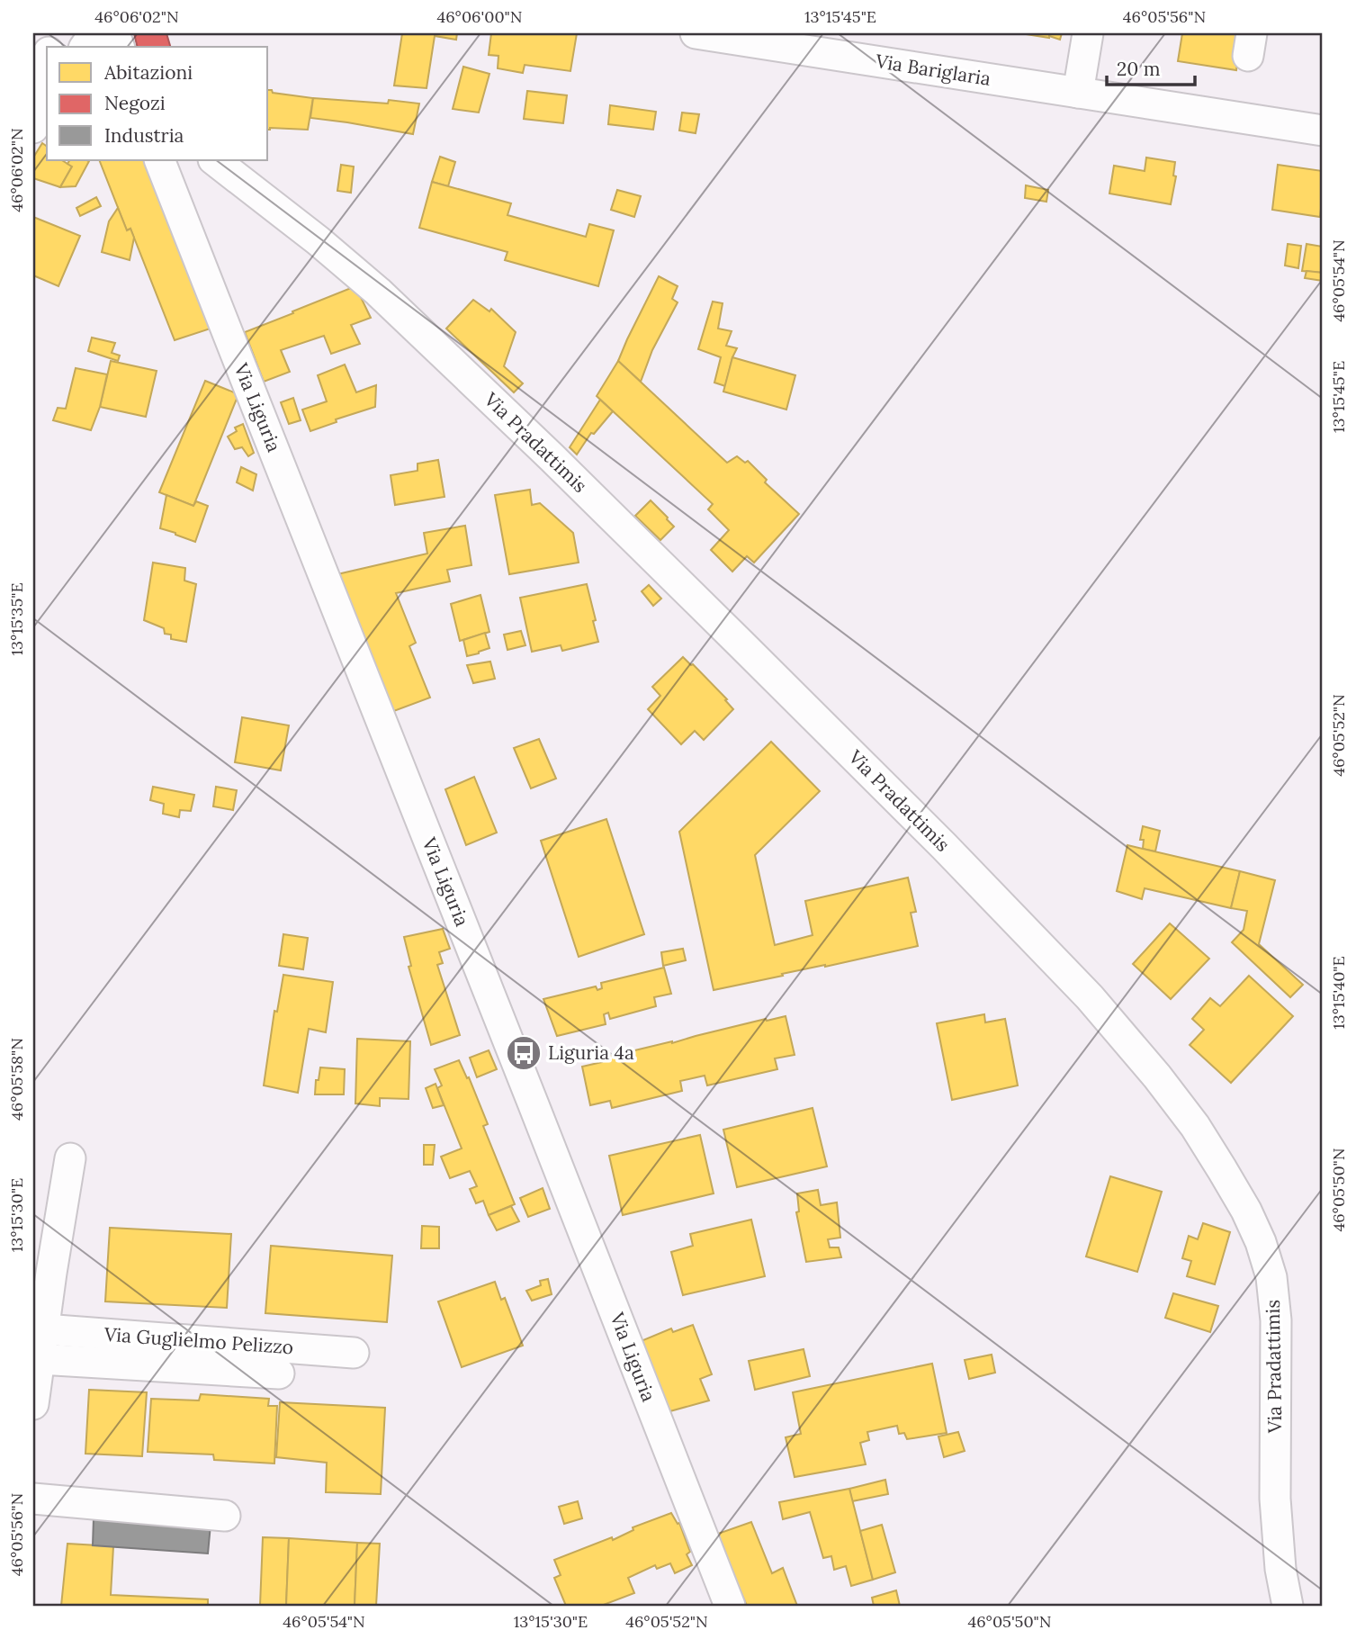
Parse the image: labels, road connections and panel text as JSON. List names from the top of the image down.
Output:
{
  "streets": {
    "street": [
      "Via Bariglaria",
      "Via Liguria",
      "Via Pradattimis",
      "Via Guglielmo Pelizzo"
    ]
  },
  "places": {
    "bus stop": ["Liguria 4a"]
  },
  "legend": ["Abitazioni", "Negozi", "Industria"],
  "scale_bar": "20 m",
  "coordinates": [
    "46°06'02\"N",
    "46°06'00\"N",
    "13°15'45\"E",
    "46°05'56\"N",
    "46°05'54\"N",
    "13°15'35\"E",
    "46°05'52\"N",
    "13°15'40\"E",
    "46°05'58\"N",
    "46°05'50\"N",
    "13°15'30\"E"
  ]
}
